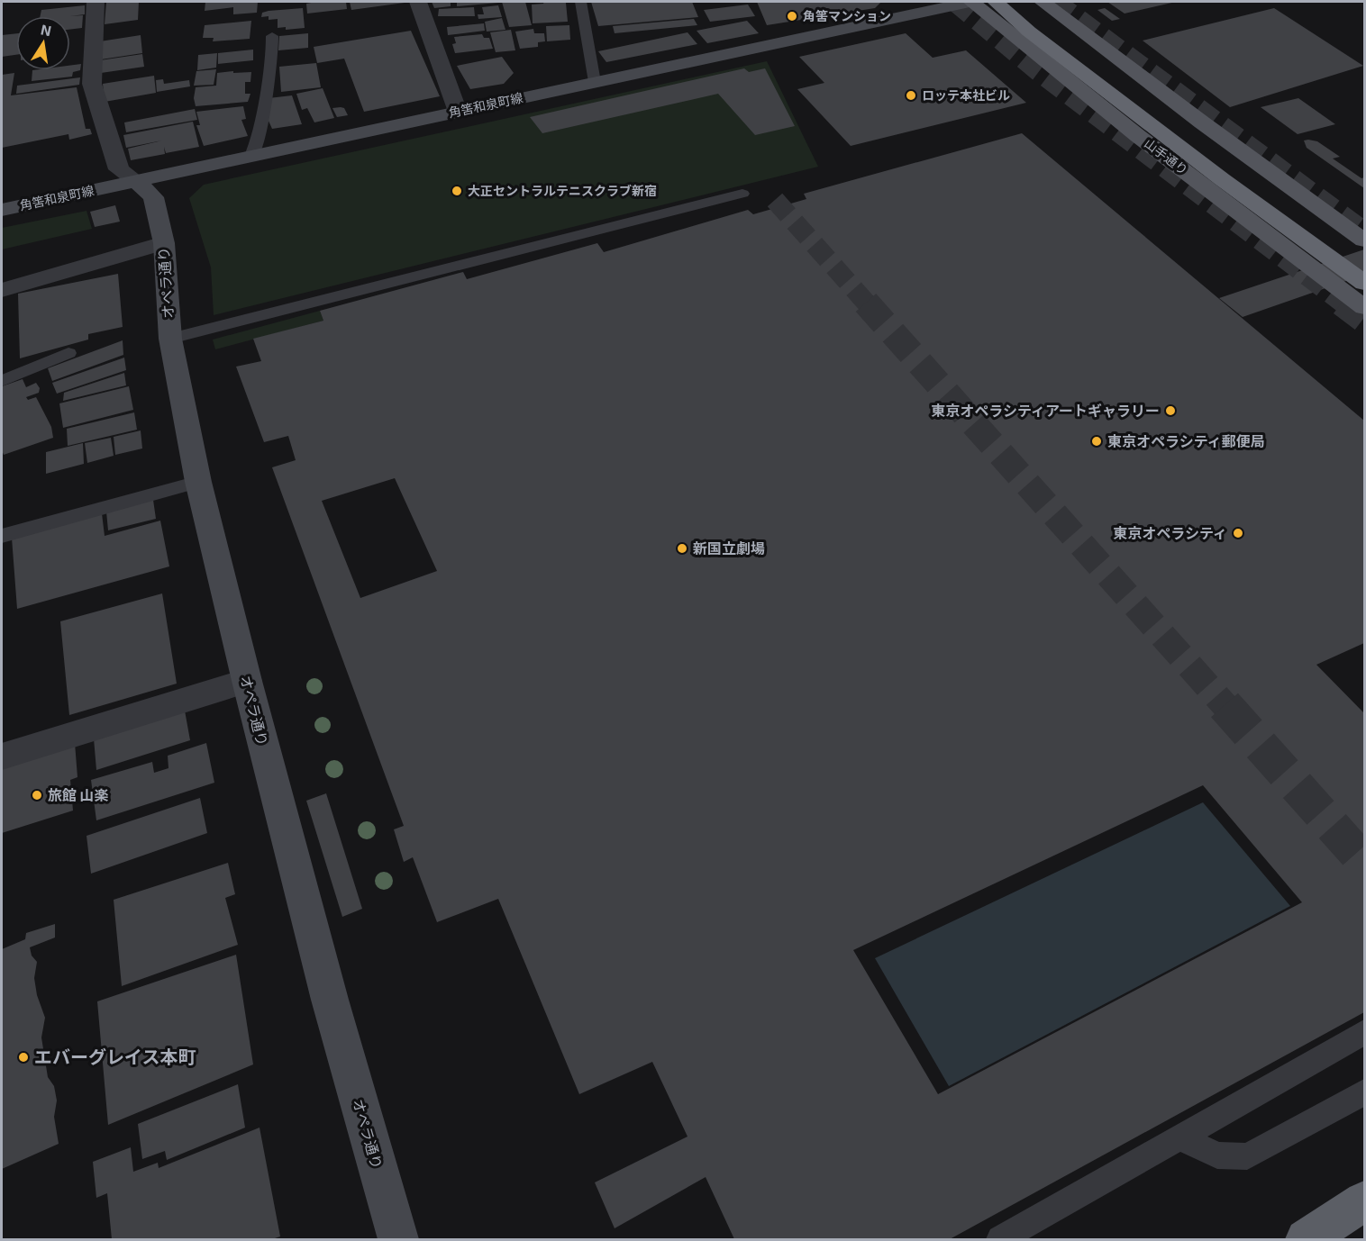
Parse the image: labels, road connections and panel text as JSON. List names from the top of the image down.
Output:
{
  "streets": {
    "main road": ["角筈和泉町線", "山手通り", "オペラ通り"]
  },
  "crossings": [
    ["角筈和泉町線", "山手通り"],
    ["角筈和泉町線", "オペラ通り"]
  ],
  "places": [
    "角筈マンション",
    "ロッテ本社ビル",
    "大正セントラルテニスクラブ新宿",
    "東京オペラシティアートギャラリー",
    "東京オペラシティ郵便局",
    "東京オペラシティ",
    "新国立劇場",
    "旅館 山楽",
    "エバーグレイス本町"
  ],
  "north": "top"
}
